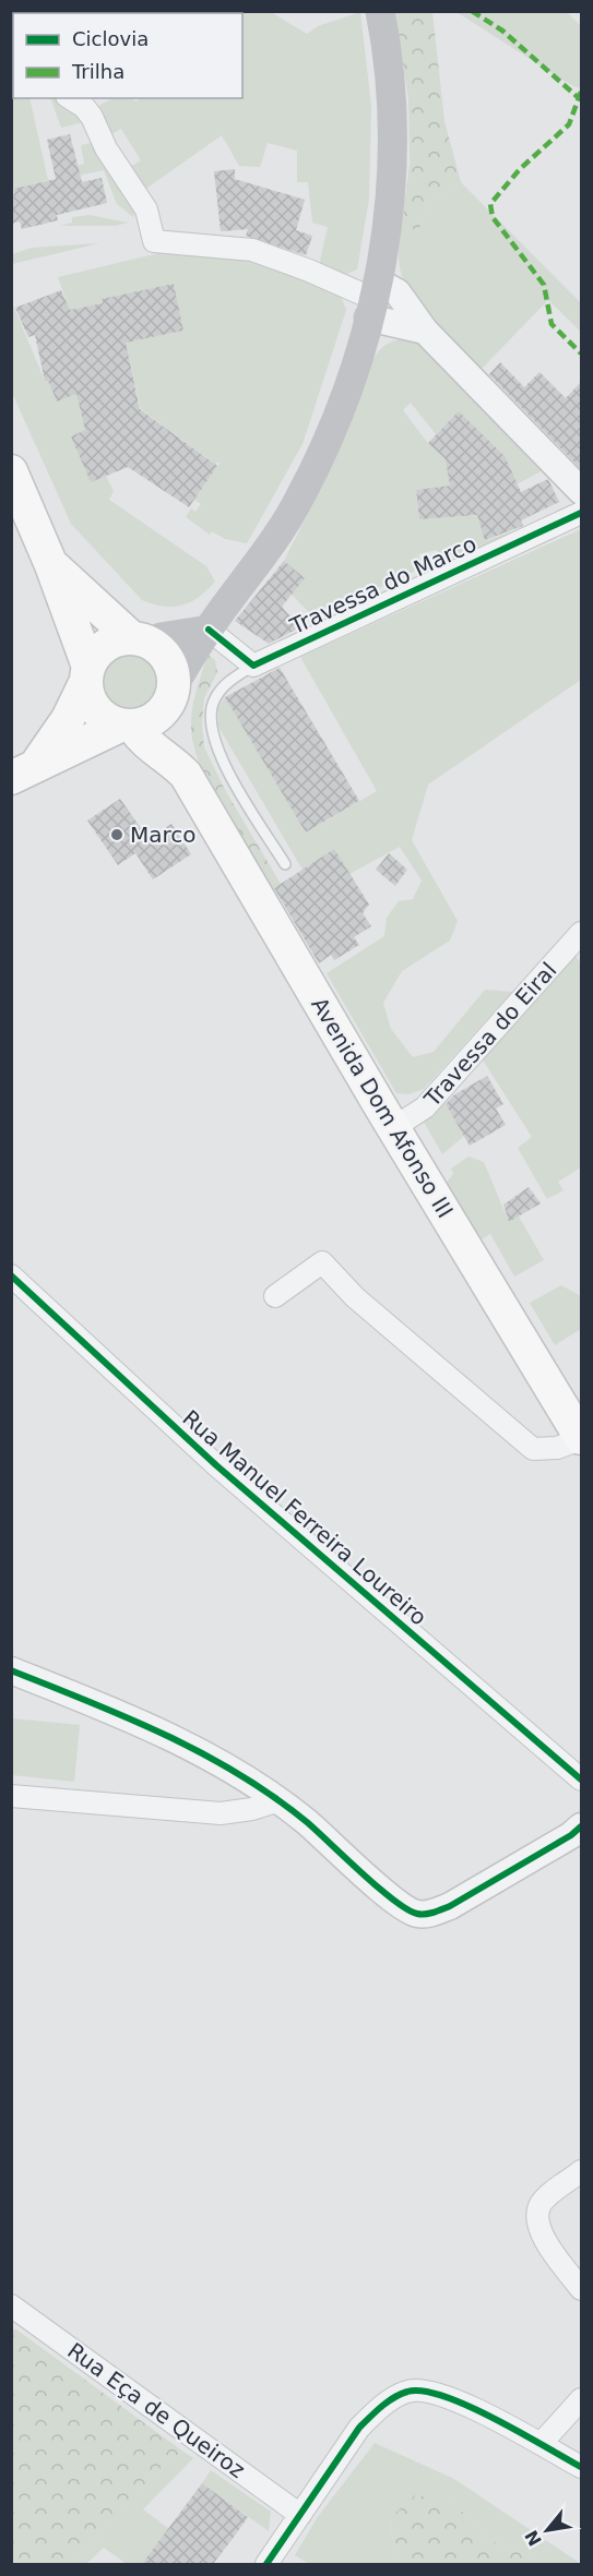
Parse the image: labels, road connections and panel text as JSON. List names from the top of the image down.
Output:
{
  "streets": {
    "main road": ["Avenida Dom Afonso III"],
    "street": [
      "Travessa do Marco",
      "Travessa do Eiral",
      "Rua Manuel Ferreira Loureiro",
      "Rua Eça de Queiroz"
    ]
  },
  "crossings": [
    ["Travessa do Eiral", "Avenida Dom Afonso III"]
  ],
  "places": ["Marco"],
  "legend": ["Ciclovia", "Trilha"],
  "north": "bottom left"
}
